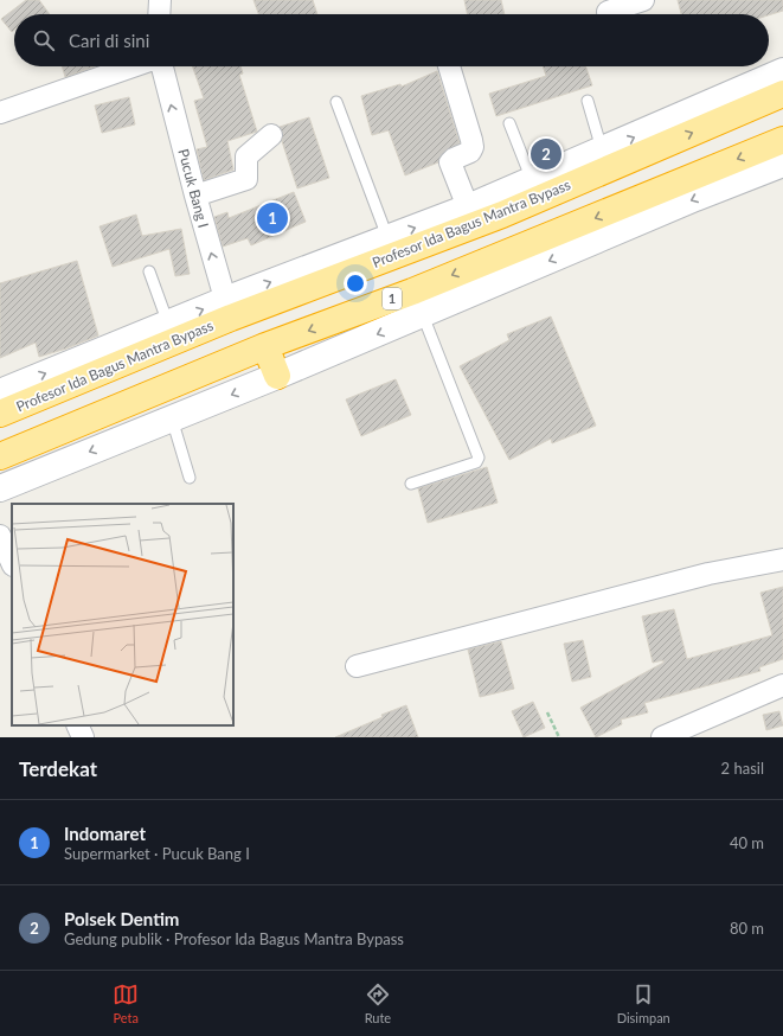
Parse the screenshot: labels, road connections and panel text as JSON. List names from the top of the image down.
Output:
{
  "streets": {
    "highway": ["Profesor Ida Bagus Mantra Bypass", "1"],
    "street": ["Pucuk Bang I"]
  },
  "crossings": [
    ["Pucuk Bang I", "Profesor Ida Bagus Mantra Bypass"]
  ],
  "one_way": ["Pucuk Bang I"],
  "page": {
    "search": "Cari di sini",
    "pins": ["2", "1"],
    "heading": ["Terdekat", "2 hasil"],
    "list": [
      {
        "mark": "1",
        "name": "Indomaret",
        "note": "Supermarket · Pucuk Bang I",
        "value": "40 m"
      },
      {
        "mark": "2",
        "name": "Polsek Dentim",
        "note": "Gedung publik · Profesor Ida Bagus Mantra Bypass",
        "value": "80 m"
      }
    ],
    "nav": ["Peta", "Rute", "Disimpan"]
  }
}
